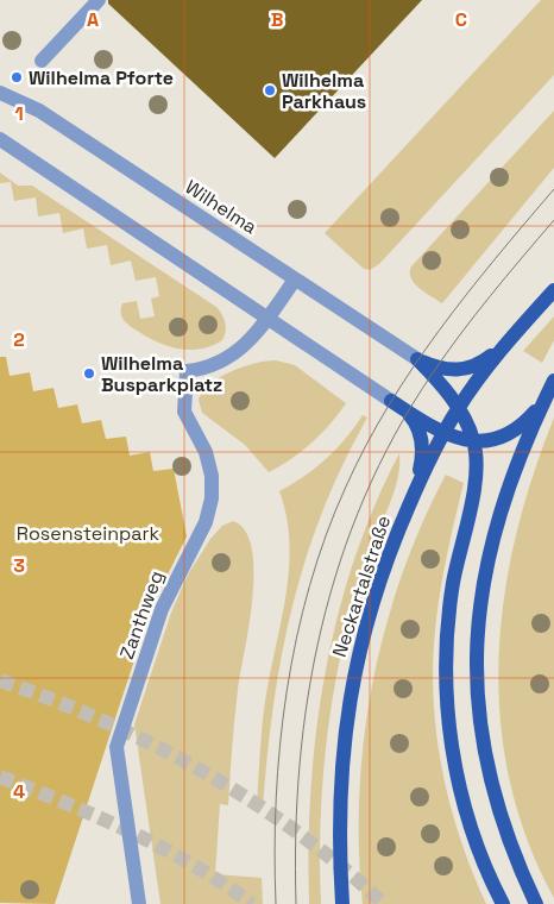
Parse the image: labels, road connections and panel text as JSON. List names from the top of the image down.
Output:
{
  "streets": {
    "main road": ["Neckartalstraße"],
    "lane": ["Wilhelma", "Zanthweg"]
  },
  "crossings": [
    ["Wilhelma", "Zanthweg"]
  ],
  "parks": ["Rosensteinpark"],
  "places": ["Wilhelma Pforte", "Wilhelma Parkhaus", "Wilhelma Busparkplatz"],
  "grid": {
    "columns": ["A", "B", "C"],
    "rows": [
      "1",
      "2",
      "3",
      "4"
    ]
  }
}
